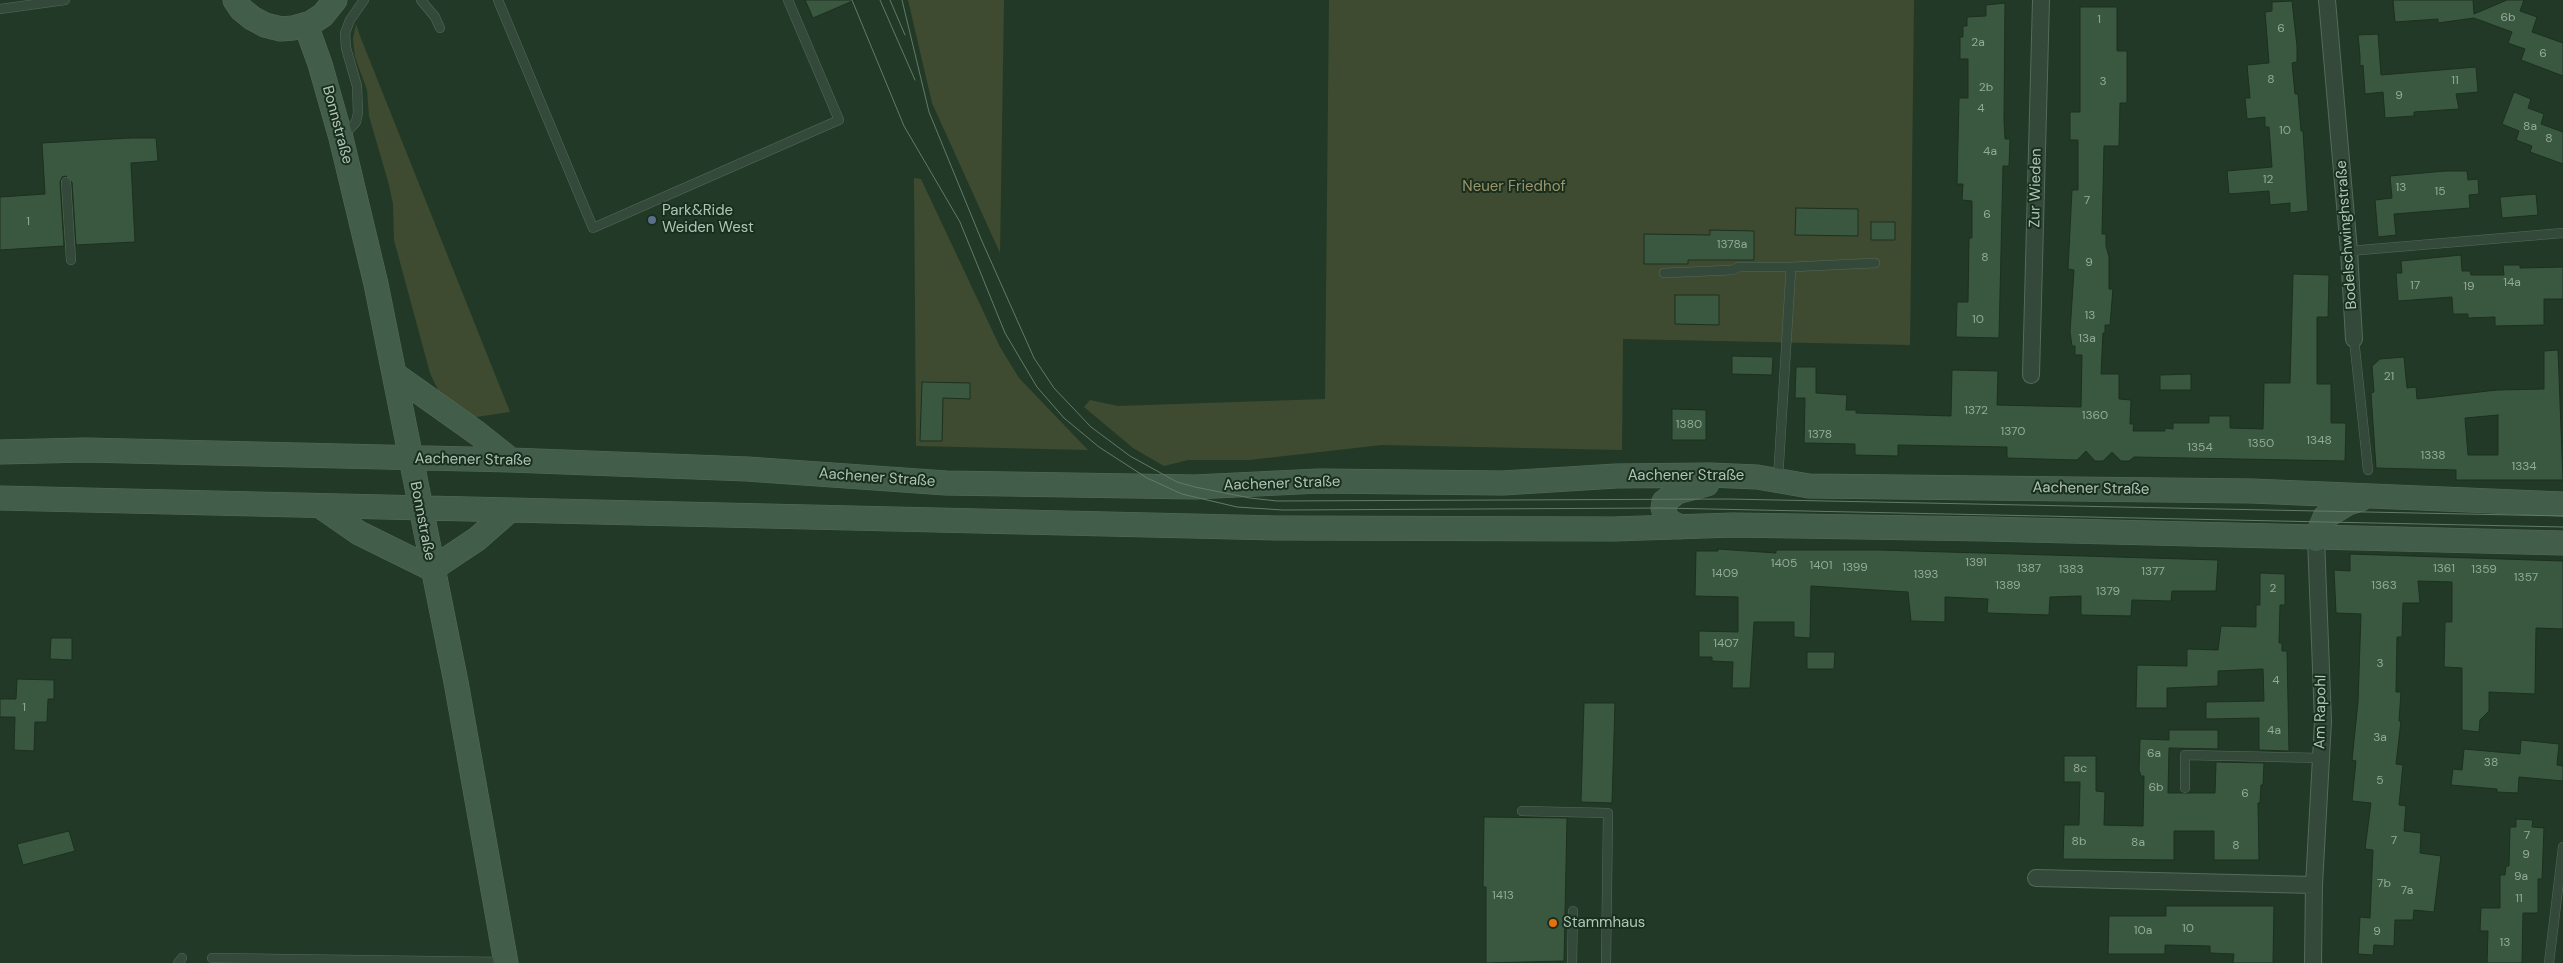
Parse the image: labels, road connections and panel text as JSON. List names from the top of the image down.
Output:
{
  "streets": {
    "main road": ["Bonnstraße", "Aachener Straße"],
    "street": ["Zur Wieden", "Bodelschwinghstraße", "Am Rapohl"]
  },
  "crossings": [
    ["Bonnstraße", "Aachener Straße"]
  ],
  "parks": ["Neuer Friedhof"],
  "places": ["Park&Ride Weiden West", "Stammhaus"],
  "house_numbers": [
    "6b",
    "1",
    "6",
    "2a",
    "6",
    "8",
    "11",
    "3",
    "2b",
    "9",
    "4",
    "8a",
    "10",
    "8",
    "4a",
    "12",
    "13",
    "15",
    "7",
    "6",
    "1",
    "1378a",
    "8",
    "9",
    "14a",
    "17",
    "19",
    "13",
    "10",
    "13a",
    "21",
    "1372",
    "1360",
    "1380",
    "1370",
    "1378",
    "1348",
    "1350",
    "1354",
    "1338",
    "1334",
    "1391",
    "1405",
    "1401",
    "1399",
    "1387",
    "1361",
    "1383",
    "1359",
    "1377",
    "1409",
    "1393",
    "1357",
    "1389",
    "1363",
    "2",
    "1379",
    "1407",
    "3",
    "4",
    "1",
    "4a",
    "3a",
    "6a",
    "38",
    "8c",
    "5",
    "6b",
    "6",
    "7",
    "7",
    "8b",
    "8a",
    "8",
    "9",
    "9a",
    "7b",
    "7a",
    "1413",
    "11",
    "10",
    "10a",
    "9",
    "13"
  ]
}
